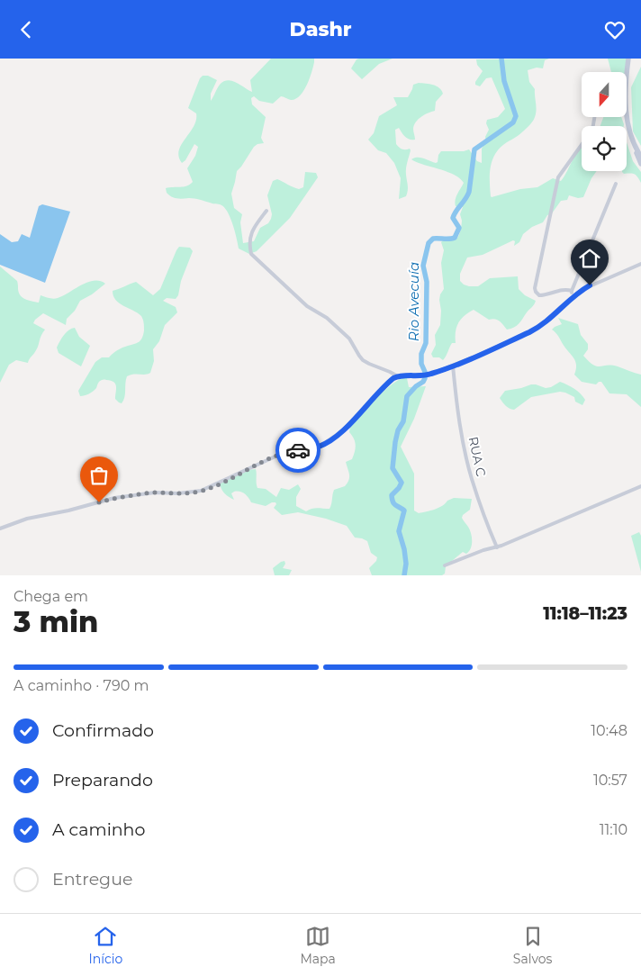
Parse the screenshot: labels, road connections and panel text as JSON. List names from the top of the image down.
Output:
{
  "streets": {
    "street": ["RUA C"]
  },
  "water": ["Rio Avecuía"],
  "north": "bottom",
  "page": {
    "header": "Dashr",
    "heading": ["3 min", "Chega em", "11:18–11:23"],
    "bar": "A caminho · 790 m",
    "list": [
      ["Confirmado", "10:48"],
      ["Preparando", "10:57"],
      ["A caminho", "11:10"],
      "Entregue"
    ],
    "tabs": ["Início", "Mapa", "Salvos"]
  }
}
